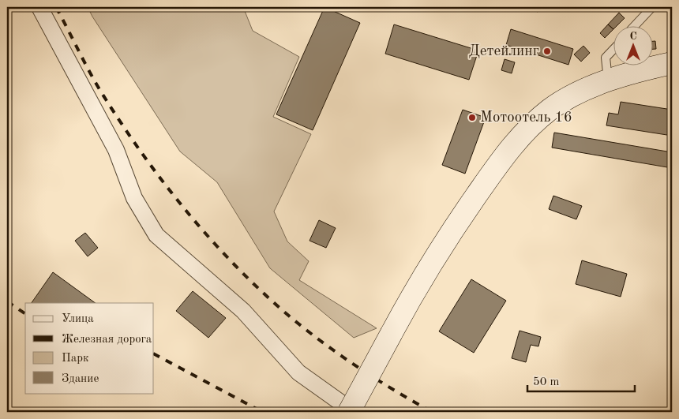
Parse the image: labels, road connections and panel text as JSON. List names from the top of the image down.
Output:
{
  "places": ["Детейлинг", "Мотоотель 16"],
  "legend": [
    "Улица",
    "Железная дорога",
    "Парк",
    "Здание"
  ],
  "scale_bar": "50 m",
  "north": "top"
}
